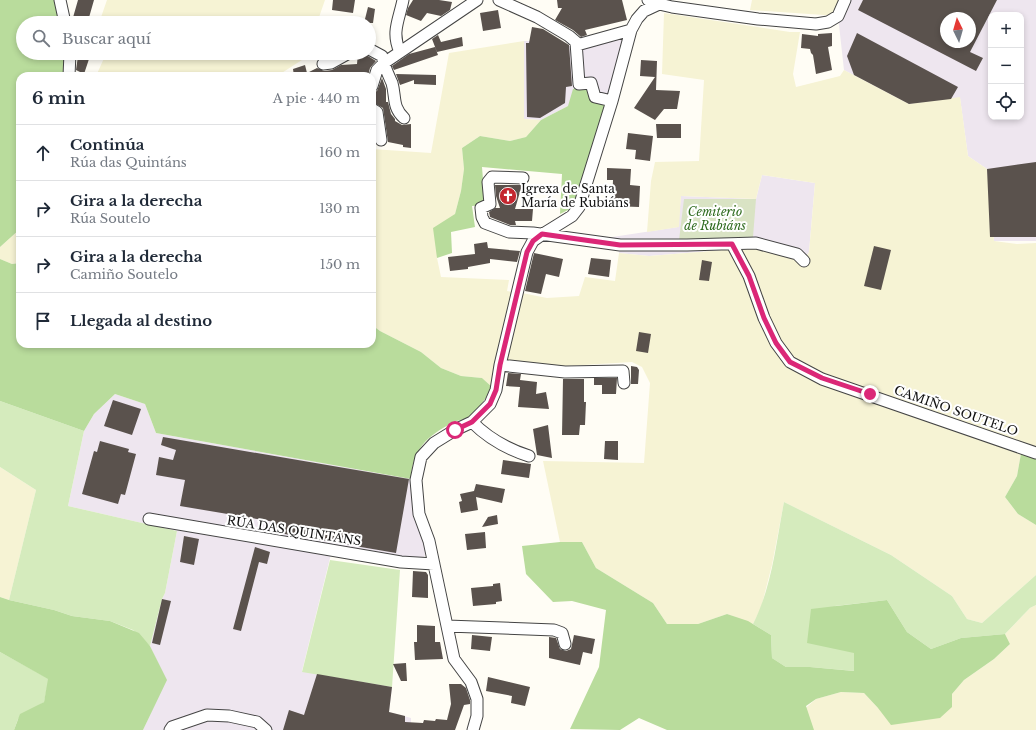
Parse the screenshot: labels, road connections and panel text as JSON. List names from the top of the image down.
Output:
{
  "streets": {
    "street": ["CAMIÑO SOUTELO", "RÚA DAS QUINTÁNS"]
  },
  "parks": ["Cemiterio de Rubiáns"],
  "places": {
    "church": ["Igrexa de Santa María de Rubiáns"]
  },
  "north": "top",
  "page": {
    "map_buttons": ["+", "−"],
    "search": "Buscar aquí",
    "heading": ["6 min", "A pie · 440 m"],
    "list": [
      ["Continúa", "Rúa das Quintáns", "160 m"],
      ["Gira a la derecha", "Rúa Soutelo", "130 m"],
      ["Gira a la derecha", "Camiño Soutelo", "150 m"],
      "Llegada al destino"
    ]
  }
}
